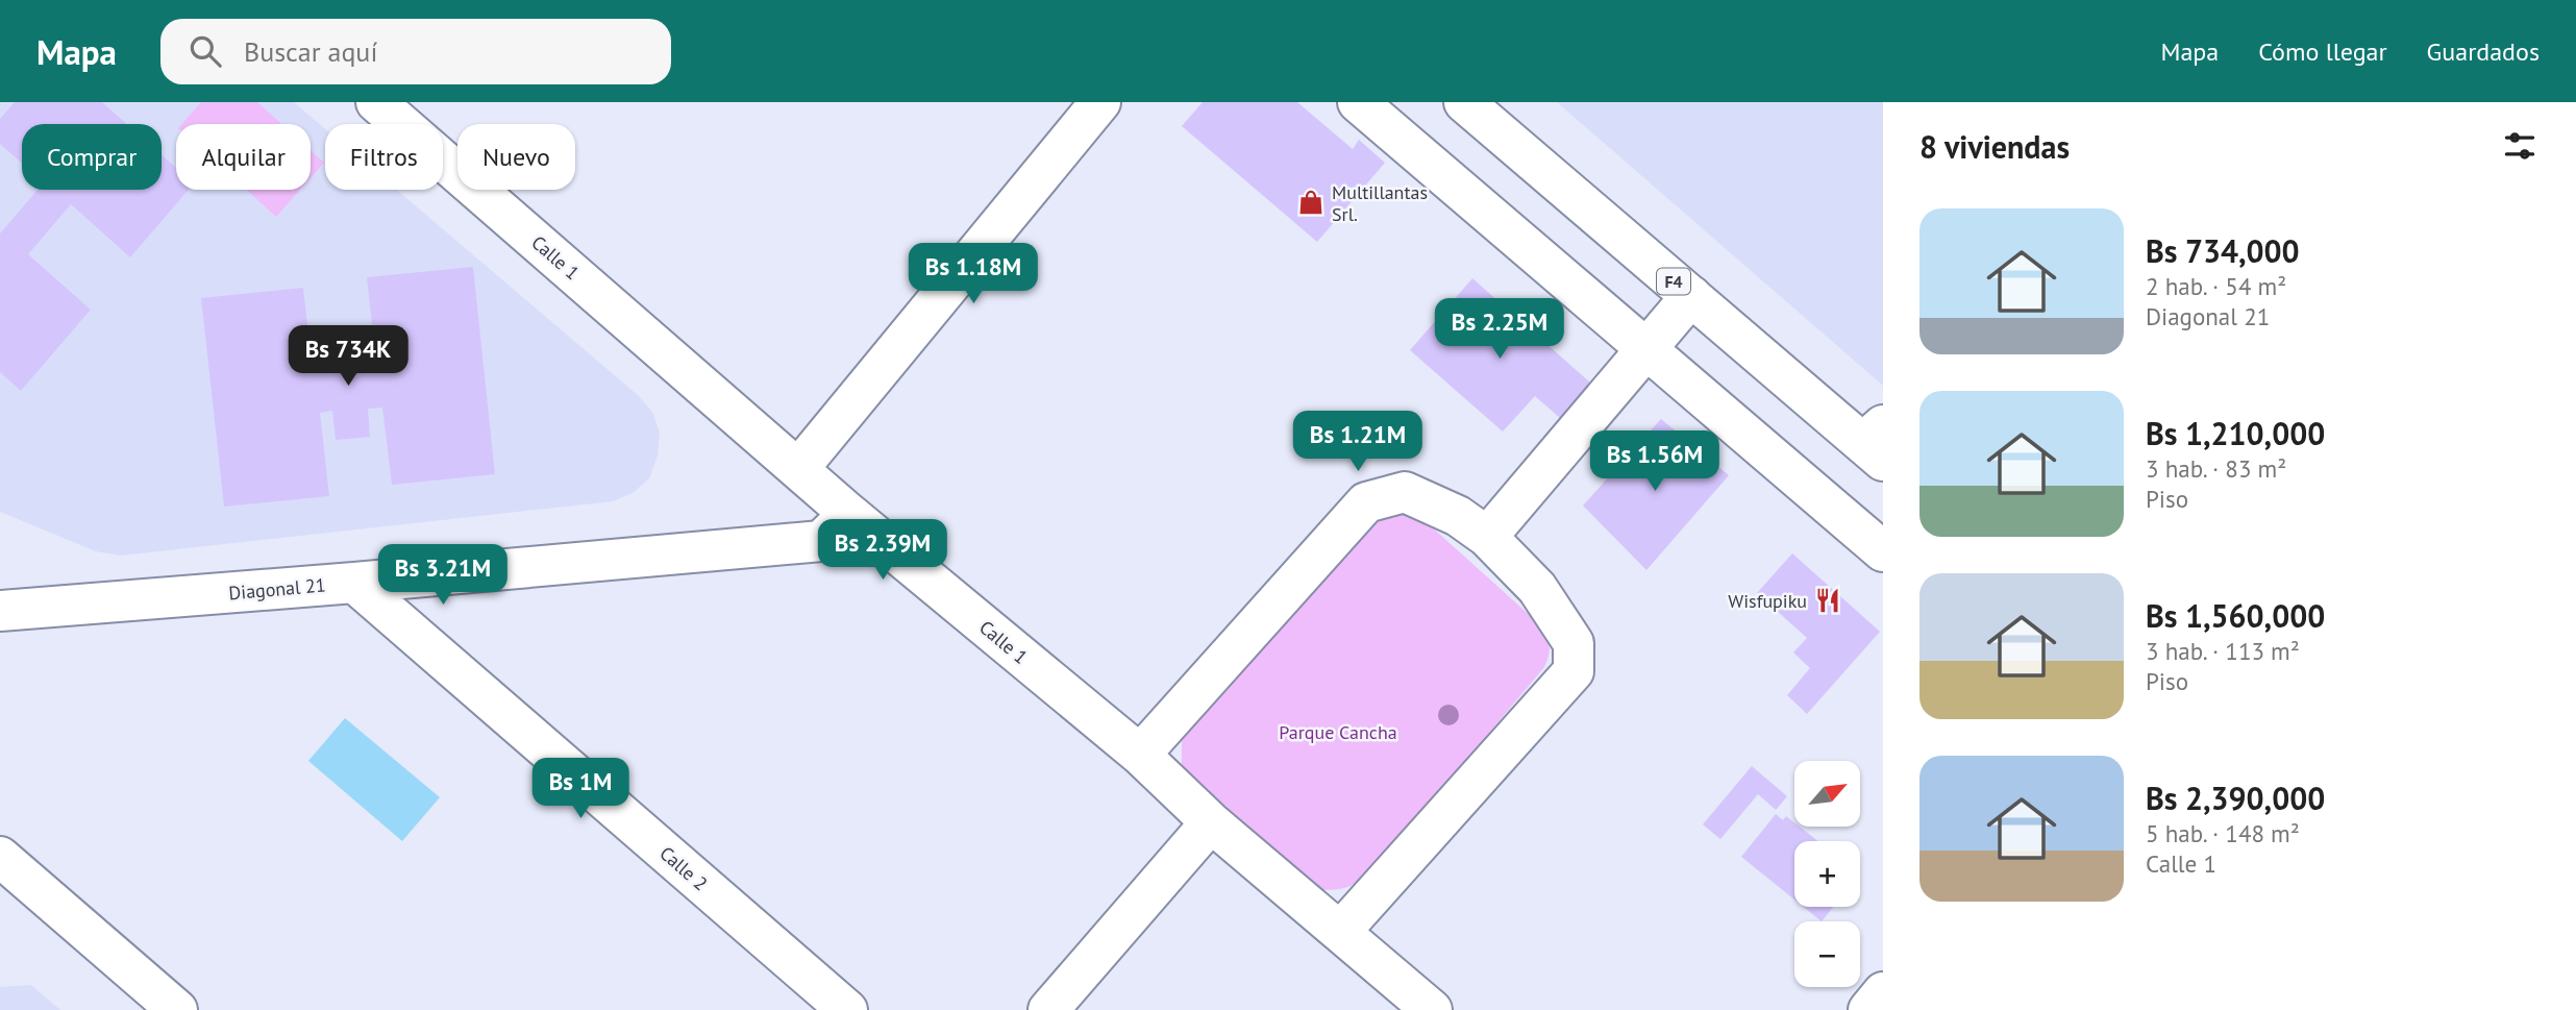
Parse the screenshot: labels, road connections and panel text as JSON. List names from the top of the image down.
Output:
{
  "streets": {
    "main road": [
      "Calle 1",
      "F4",
      "Diagonal 21",
      "Calle 2"
    ]
  },
  "crossings": [
    ["Calle 1", "Diagonal 21"],
    ["Diagonal 21", "Calle 2"]
  ],
  "parks": ["Parque Cancha"],
  "places": {
    "shop": ["Multillantas Srl."],
    "restaurant": ["Wisfupiku"]
  },
  "north": "top right",
  "page": {
    "header": "Mapa",
    "search": "Buscar aquí",
    "nav": ["Mapa", "Cómo llegar", "Guardados"],
    "heading": "8 viviendas",
    "chip": [
      "Comprar",
      "Alquilar",
      "Filtros",
      "Nuevo"
    ],
    "list": [
      {
        "name": "Bs 734,000",
        "note": "2 hab. · 54 m² · Diagonal 21"
      },
      {
        "name": "Bs 1,210,000",
        "note": "3 hab. · 83 m² · Piso"
      },
      {
        "name": "Bs 1,560,000",
        "note": "3 hab. · 113 m² · Piso"
      },
      {
        "name": "Bs 2,390,000",
        "note": "5 hab. · 148 m² · Calle 1"
      }
    ],
    "price": [
      "Bs 1.18M",
      "Bs 2.25M",
      "Bs 734K",
      "Bs 1.21M",
      "Bs 1.56M",
      "Bs 2.39M",
      "Bs 3.21M",
      "Bs 1M"
    ],
    "map_buttons": ["+", "−"]
  }
}
